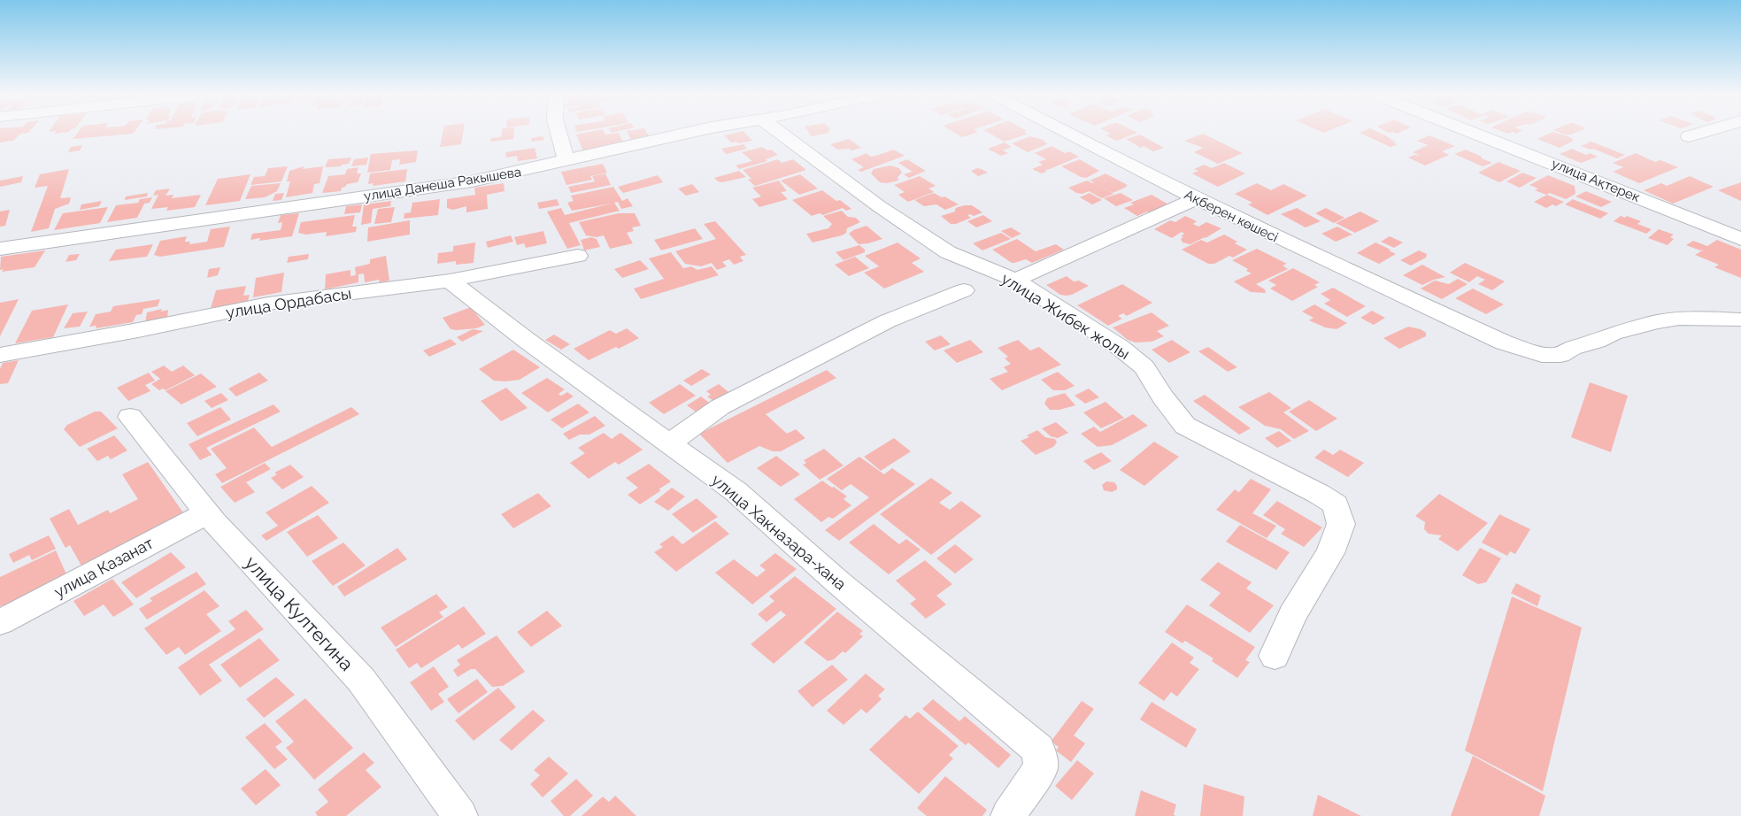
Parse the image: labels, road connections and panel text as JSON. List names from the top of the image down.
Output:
{
  "streets": {
    "street": [
      "улица Ақтерек",
      "улица Данеша Ракышева",
      "Ақберен көшесі",
      "улица Ордабасы",
      "улица Жибек жолы",
      "улица Хакназара-хана",
      "улица Казанат",
      "улица Култегина"
    ]
  },
  "crossings": [
    ["улица Ордабасы", "улица Хакназара-хана"],
    ["улица Казанат", "улица Култегина"]
  ]
}
